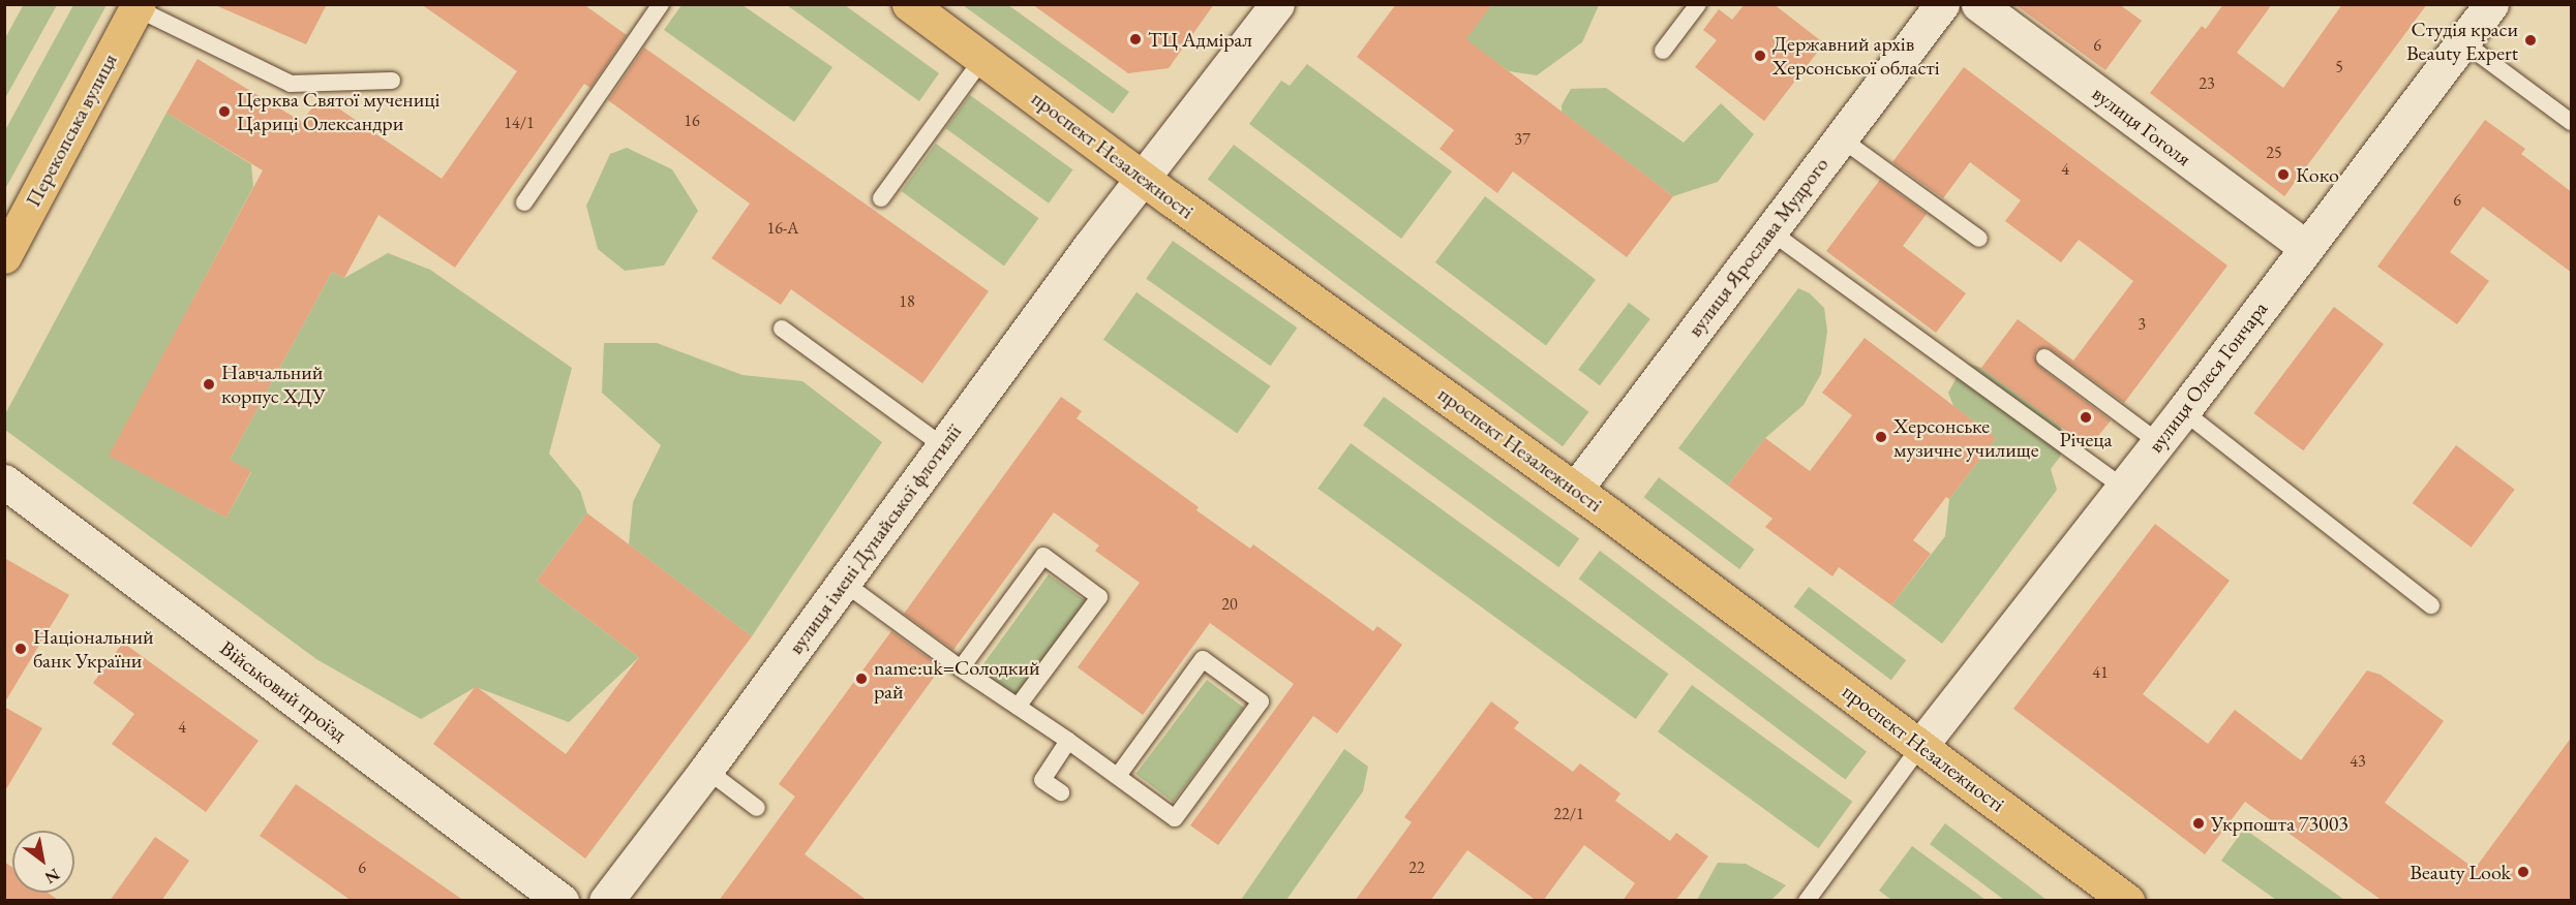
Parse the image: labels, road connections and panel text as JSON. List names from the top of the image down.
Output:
{
  "streets": {
    "main road": ["Перекопська вулиця", "проспект Незалежності"],
    "street": [
      "вулиця Гоголя",
      "вулиця Ярослава Мудрого",
      "вулиця Олеся Гончара",
      "вулиця імені Дунайської флотилії",
      "Військовий проїзд"
    ]
  },
  "crossings": [
    ["вулиця Гоголя", "вулиця Олеся Гончара"],
    ["проспект Незалежності", "вулиця Ярослава Мудрого"],
    ["проспект Незалежності", "вулиця Олеся Гончара"],
    ["проспект Незалежності", "вулиця імені Дунайської флотилії"]
  ],
  "places": [
    "ТЦ Адмірал",
    "Студія краси Beauty Expert",
    "Державний архів Херсонської області",
    "Церква Святої мучениці Цариці Олександри",
    "Коко",
    "Навчальний корпус ХДУ",
    "Річеца",
    "Херсонське музичне училище",
    "Національний банк України",
    "name:uk=Солодкий рай",
    "Укрпошта 73003",
    "Beauty Look"
  ],
  "house_numbers": [
    "6",
    "5",
    "23",
    "16",
    "14/1",
    "37",
    "25",
    "4",
    "6",
    "16-А",
    "18",
    "3",
    "20",
    "41",
    "4",
    "43",
    "22/1",
    "6",
    "22"
  ],
  "north": "bottom right"
}
